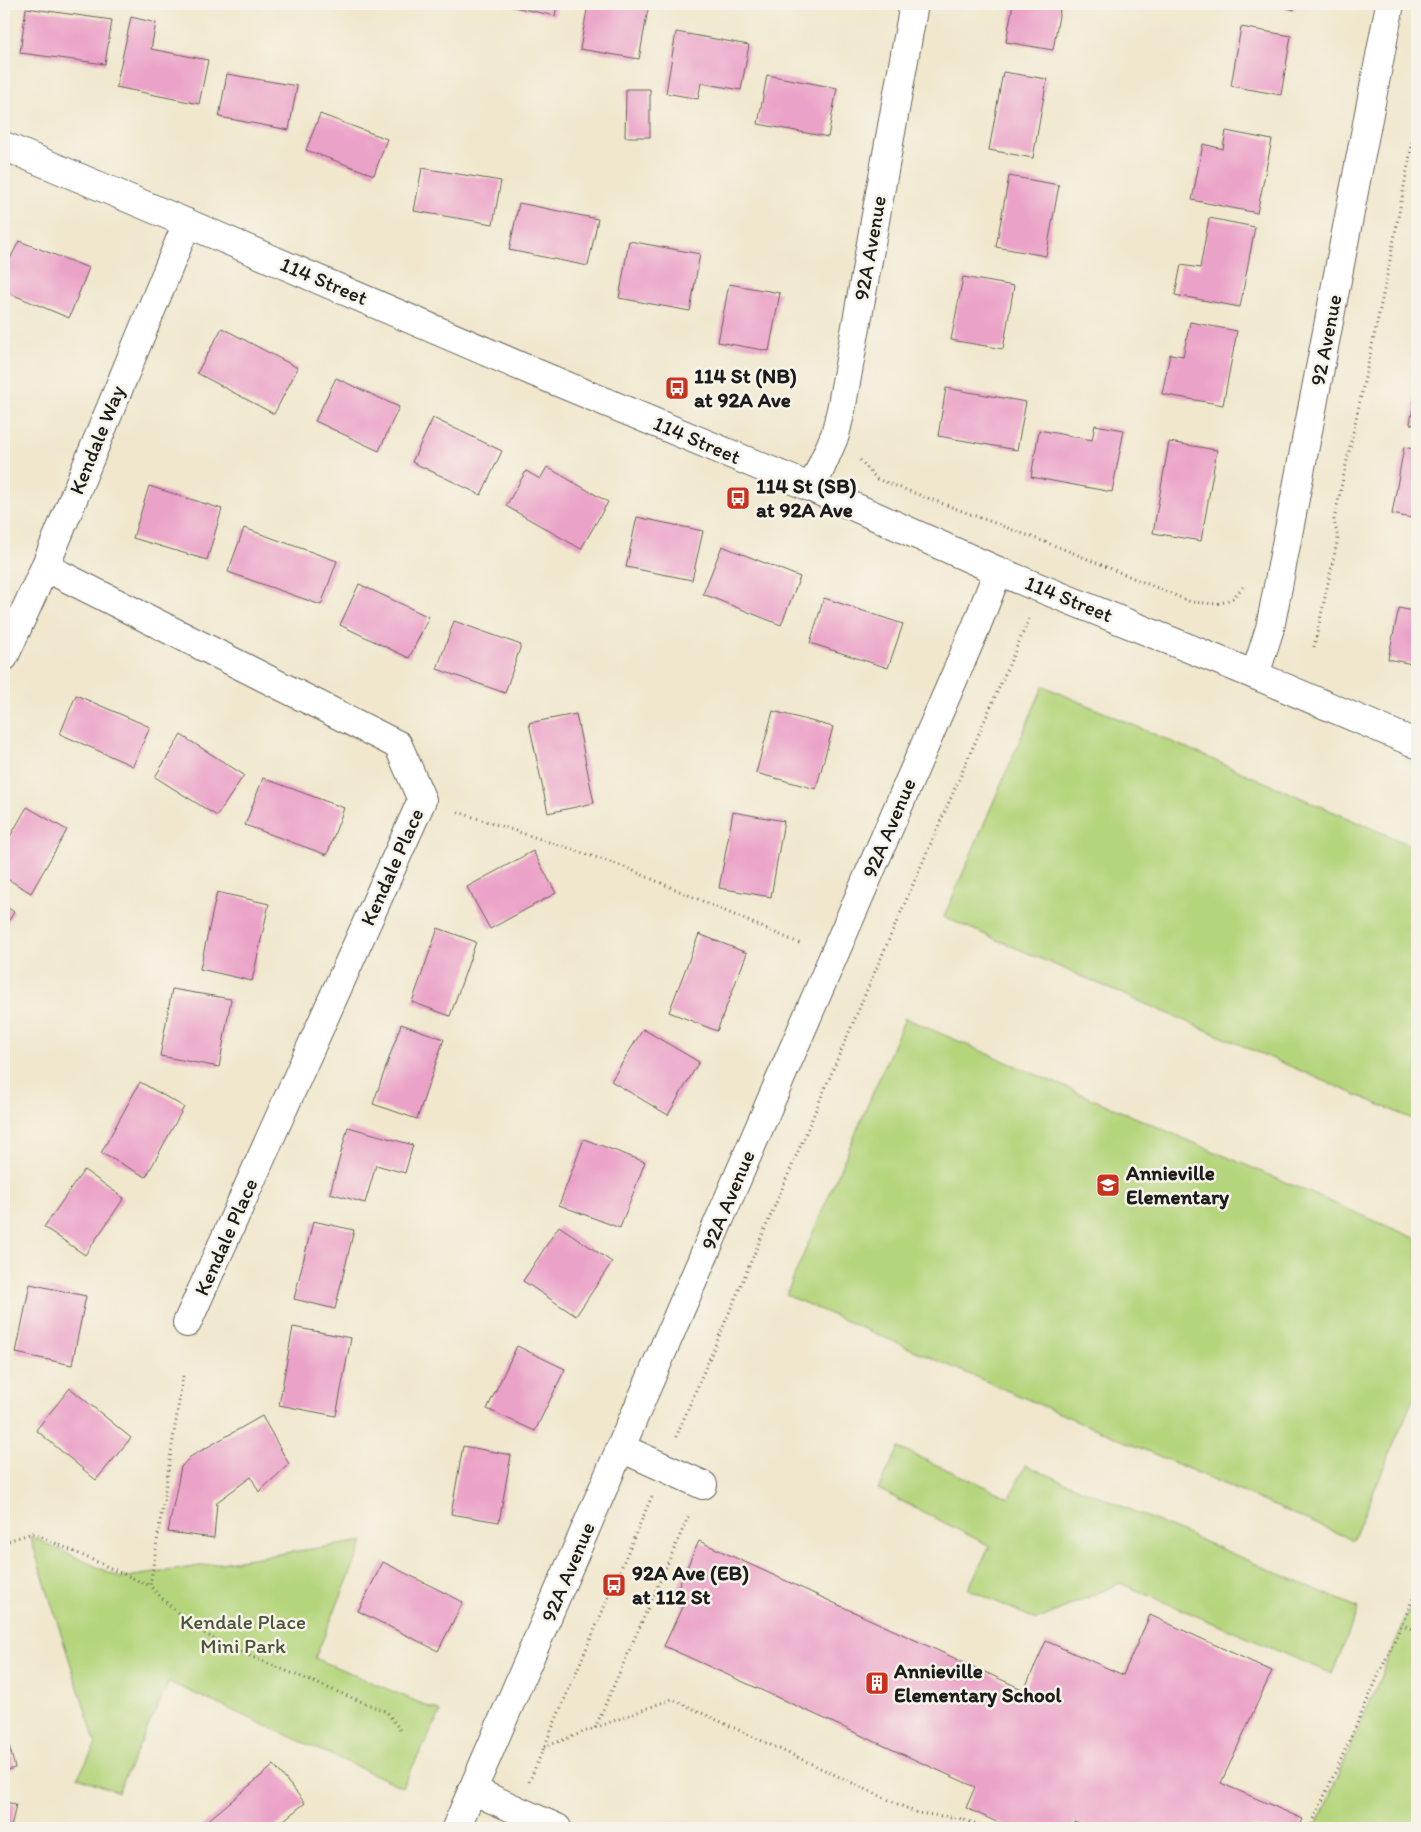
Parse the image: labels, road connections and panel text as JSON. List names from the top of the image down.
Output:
{
  "streets": {
    "street": [
      "92A Avenue",
      "114 Street",
      "92 Avenue",
      "Kendale Way",
      "Kendale Place"
    ]
  },
  "crossings": [
    ["92A Avenue", "114 Street"],
    ["114 Street", "92 Avenue"],
    ["114 Street", "Kendale Way"],
    ["Kendale Way", "Kendale Place"]
  ],
  "parks": ["Kendale Place Mini Park"],
  "places": {
    "bus stop": ["114 St (NB) at 92A Ave", "114 St (SB) at 92A Ave", "92A Ave (EB) at 112 St"],
    "school or university": ["Annieville Elementary"],
    "building": ["Annieville Elementary School"]
  }
}
